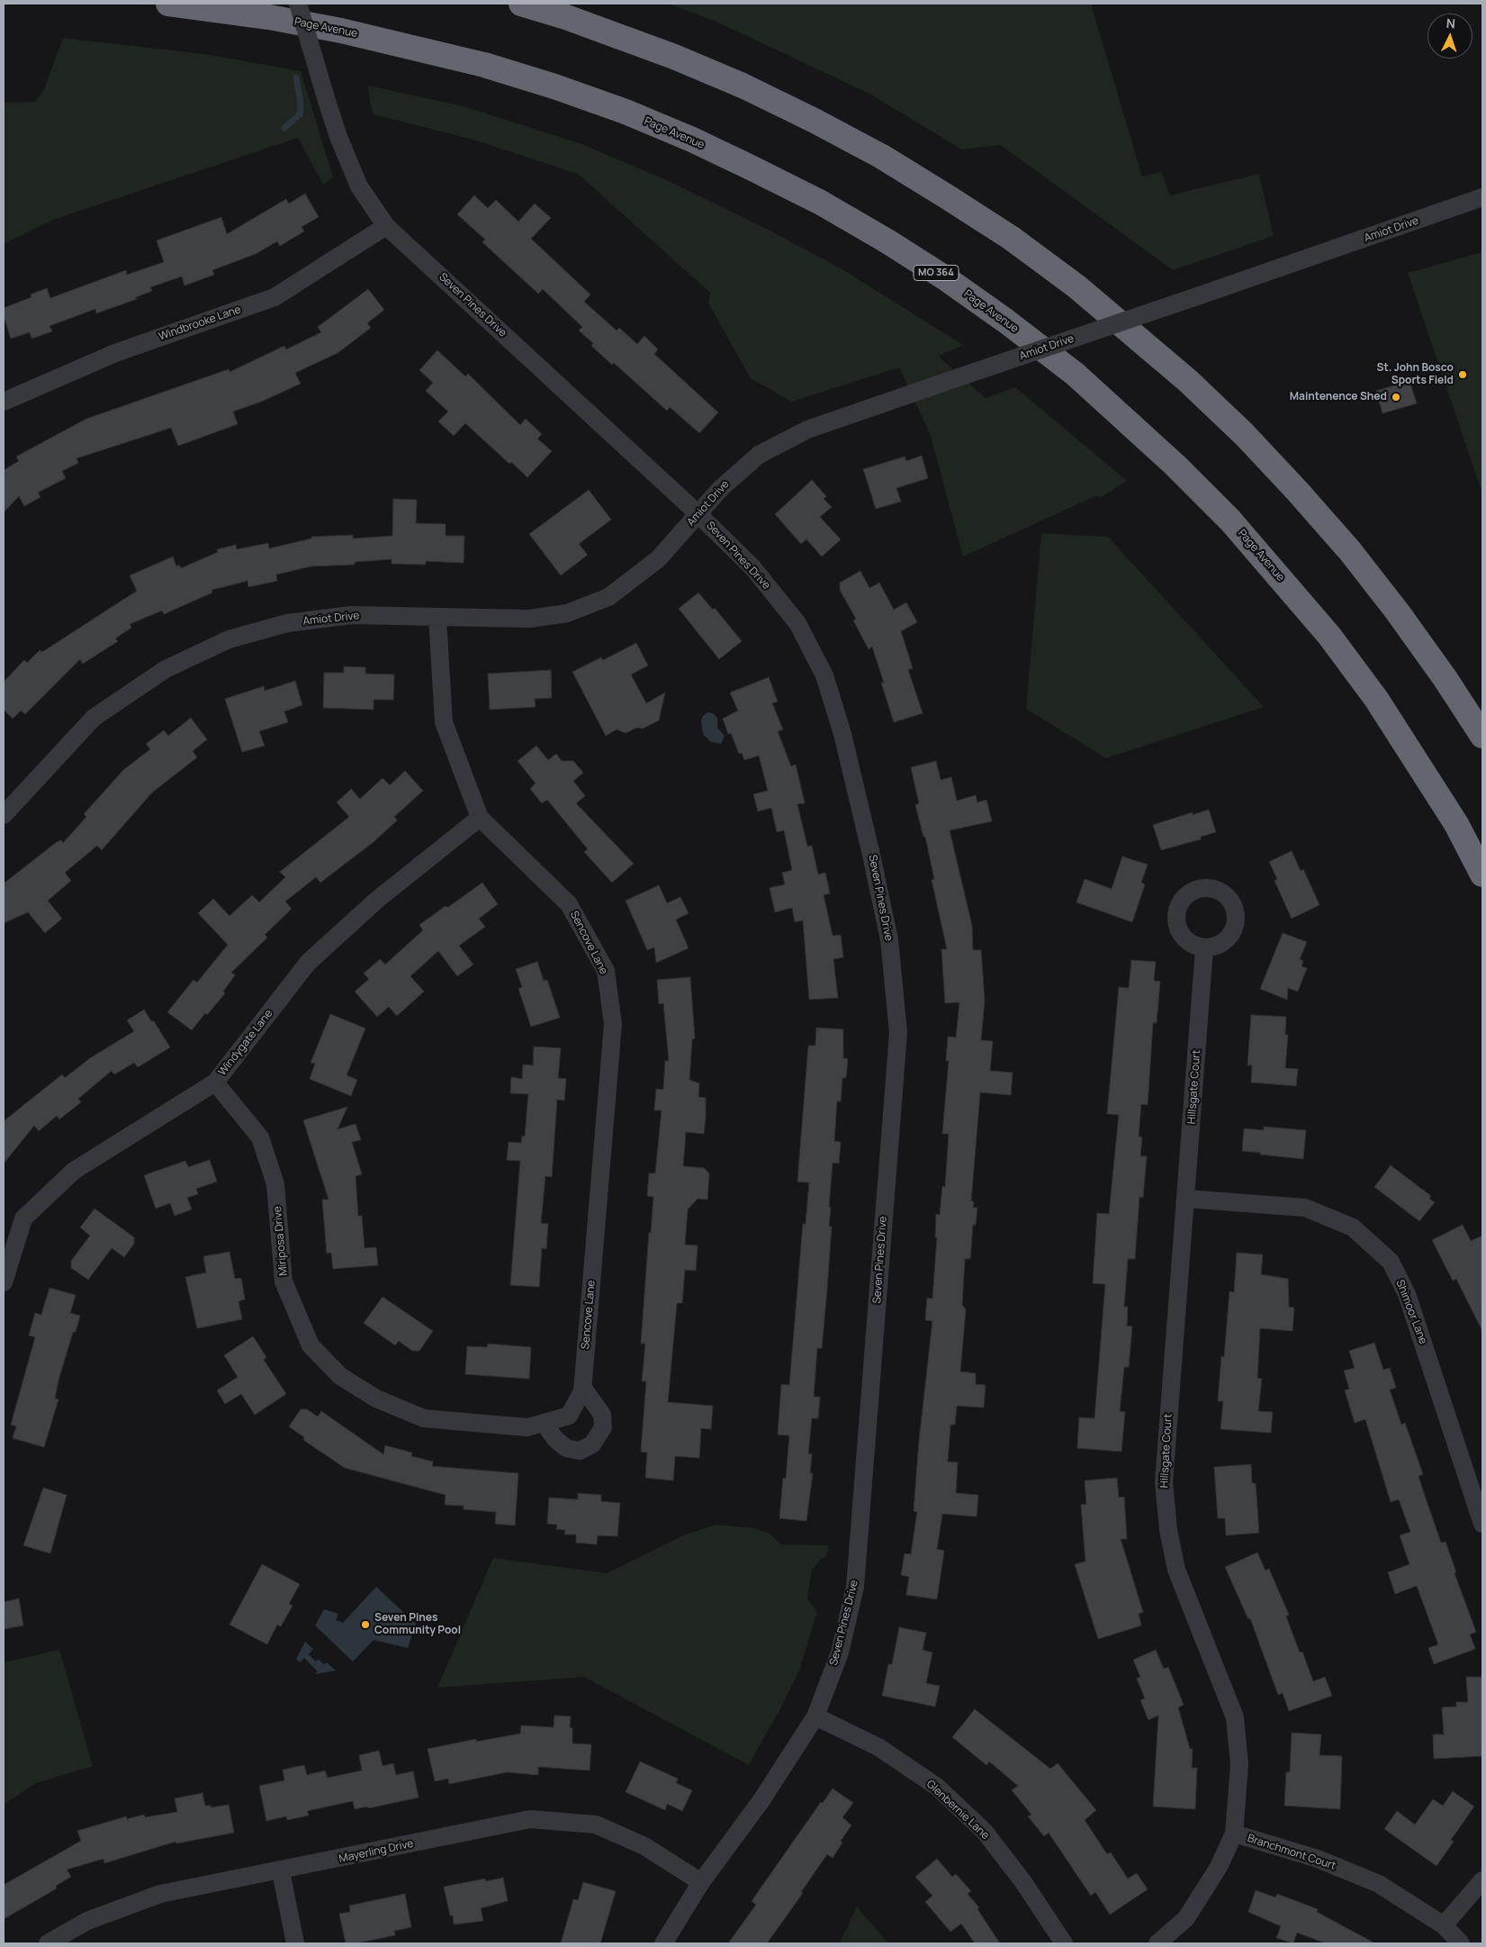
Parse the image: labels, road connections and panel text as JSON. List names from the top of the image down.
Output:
{
  "streets": {
    "highway": ["Page Avenue", "MO 364"],
    "street": [
      "Amiot Drive",
      "Seven Pines Drive",
      "Windbrooke Lane",
      "Sencove Lane",
      "Windygate Lane",
      "Hillsgate Court",
      "Miriposa Drive",
      "Shimoor Lane",
      "Glenbernie Lane",
      "Mayerling Drive",
      "Branchmont Court"
    ]
  },
  "crossings": [
    ["Amiot Drive", "Seven Pines Drive"],
    ["Amiot Drive", "Sencove Lane"],
    ["Seven Pines Drive", "Windbrooke Lane"],
    ["Seven Pines Drive", "Glenbernie Lane"],
    ["Seven Pines Drive", "Mayerling Drive"],
    ["Sencove Lane", "Windygate Lane"],
    ["Sencove Lane", "Miriposa Drive"],
    ["Windygate Lane", "Miriposa Drive"],
    ["Hillsgate Court", "Shimoor Lane"],
    ["Hillsgate Court", "Branchmont Court"]
  ],
  "places": ["St. John Bosco Sports Field", "Maintenence Shed", "Seven Pines Community Pool"],
  "north": "top"
}
